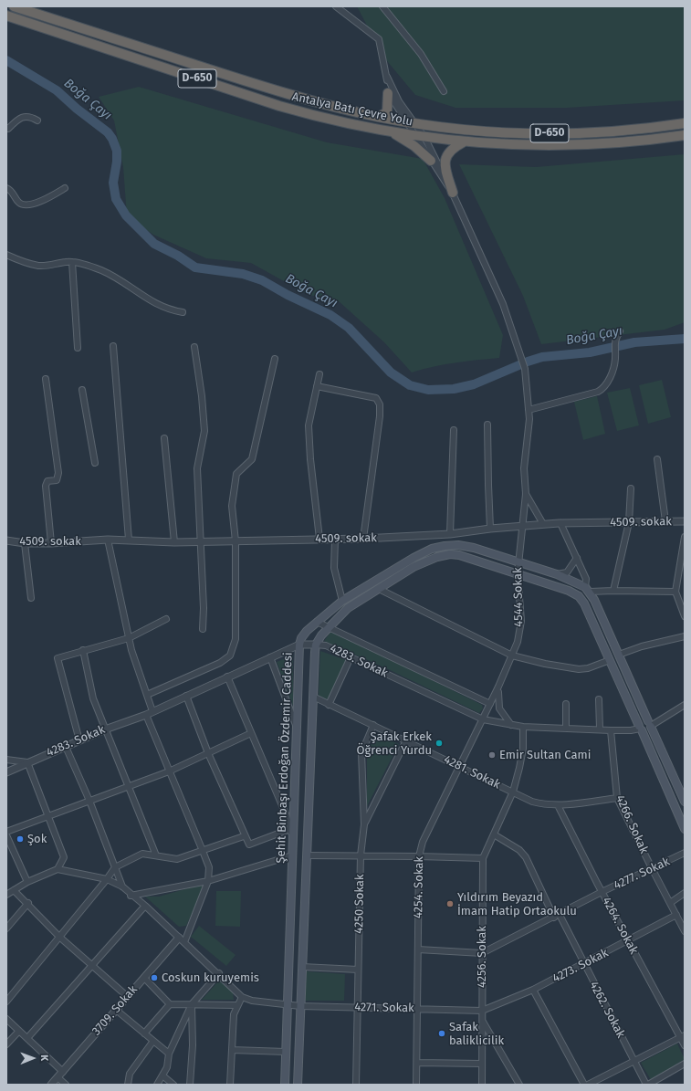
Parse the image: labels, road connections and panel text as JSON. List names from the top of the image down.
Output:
{
  "streets": {
    "highway": ["D-650", "Antalya Batı Çevre Yolu"],
    "main road": ["Şehit Binbaşı Erdoğan Özdemir Caddesi"],
    "street": [
      "4509. sokak",
      "4544 Sokak",
      "4283. Sokak",
      "4281. Sokak",
      "4266. Sokak",
      "4277. Sokak",
      "4254. Sokak",
      "4250 Sokak",
      "4264. Sokak",
      "4256. Sokak",
      "4273. Sokak",
      "4271. Sokak",
      "4262. Sokak",
      "3709. Sokak"
    ]
  },
  "crossings": [
    ["4509. sokak", "4544 Sokak"],
    ["4509. sokak", "Şehit Binbaşı Erdoğan Özdemir Caddesi"],
    ["4544 Sokak", "Şehit Binbaşı Erdoğan Özdemir Caddesi"],
    ["4544 Sokak", "4254. Sokak"],
    ["4283. Sokak", "Şehit Binbaşı Erdoğan Özdemir Caddesi"],
    ["4283. Sokak", "4266. Sokak"],
    ["4283. Sokak", "4254. Sokak"],
    ["4283. Sokak", "4256. Sokak"],
    ["Şehit Binbaşı Erdoğan Özdemir Caddesi", "4271. Sokak"],
    ["4281. Sokak", "4266. Sokak"],
    ["4281. Sokak", "4254. Sokak"],
    ["4281. Sokak", "4250 Sokak"],
    ["4281. Sokak", "4264. Sokak"],
    ["4281. Sokak", "4256. Sokak"],
    ["4266. Sokak", "4277. Sokak"],
    ["4266. Sokak", "4273. Sokak"],
    ["4277. Sokak", "4264. Sokak"],
    ["4277. Sokak", "4256. Sokak"],
    ["4277. Sokak", "4262. Sokak"],
    ["4254. Sokak", "4271. Sokak"],
    ["4250 Sokak", "4271. Sokak"],
    ["4264. Sokak", "4273. Sokak"],
    ["4256. Sokak", "4273. Sokak"],
    ["4256. Sokak", "4271. Sokak"],
    ["4256. Sokak", "4262. Sokak"],
    ["4273. Sokak", "4271. Sokak"],
    ["4273. Sokak", "4262. Sokak"]
  ],
  "water": ["Boğa Çayı"],
  "places": [
    "Şafak Erkek Öğrenci Yurdu",
    "Emir Sultan Cami",
    "Şok",
    "Yıldırım Beyazıd İmam Hatip Ortaokulu",
    "Coskun kuruyemis",
    "Safak baliklicilik"
  ],
  "north": "right"
}
